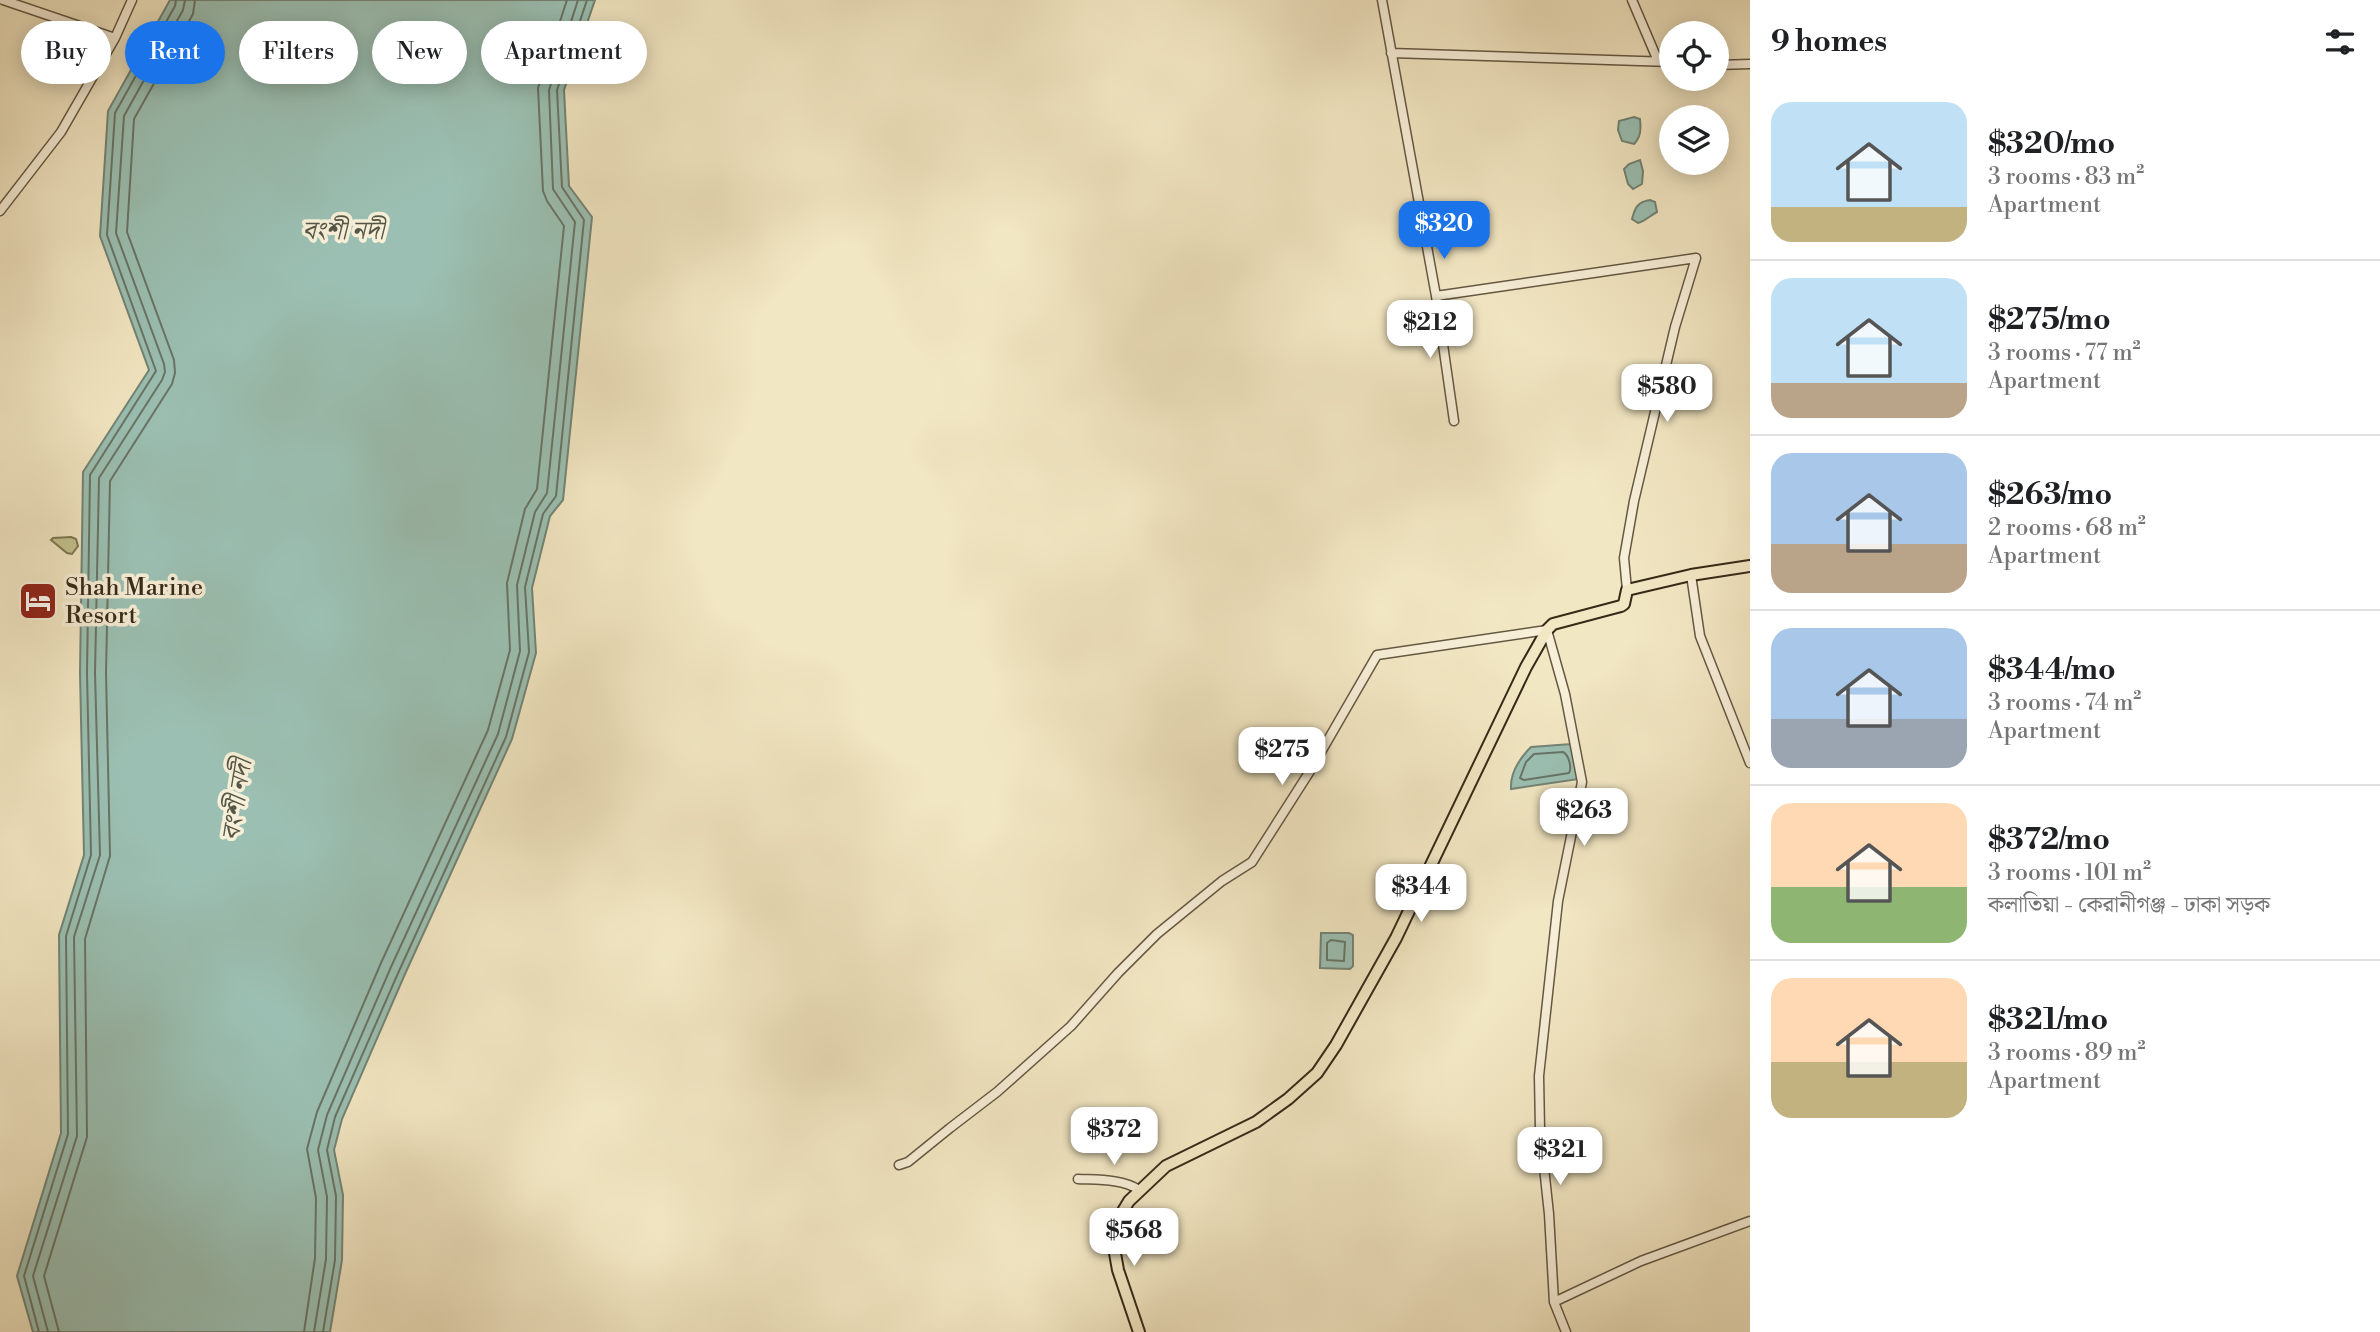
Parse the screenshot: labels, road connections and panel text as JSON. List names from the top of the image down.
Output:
{
  "water": ["বংশী নদী"],
  "places": {
    "hotel": ["Shah Marine Resort"]
  },
  "page": {
    "heading": "9 homes",
    "chip": [
      "Buy",
      "Rent",
      "Filters",
      "New",
      "Apartment"
    ],
    "list": [
      {
        "name": "$320/mo",
        "note": "3 rooms · 83 m² · Apartment"
      },
      {
        "name": "$275/mo",
        "note": "3 rooms · 77 m² · Apartment"
      },
      {
        "name": "$263/mo",
        "note": "2 rooms · 68 m² · Apartment"
      },
      {
        "name": "$344/mo",
        "note": "3 rooms · 74 m² · Apartment"
      },
      {
        "name": "$372/mo",
        "note": "3 rooms · 101 m² · কলাতিয়া - কেরানীগঞ্জ - ঢাকা সড়ক"
      },
      {
        "name": "$321/mo",
        "note": "3 rooms · 89 m² · Apartment"
      }
    ],
    "price": [
      "$320",
      "$212",
      "$580",
      "$275",
      "$263",
      "$344",
      "$372",
      "$321",
      "$568"
    ]
  }
}
